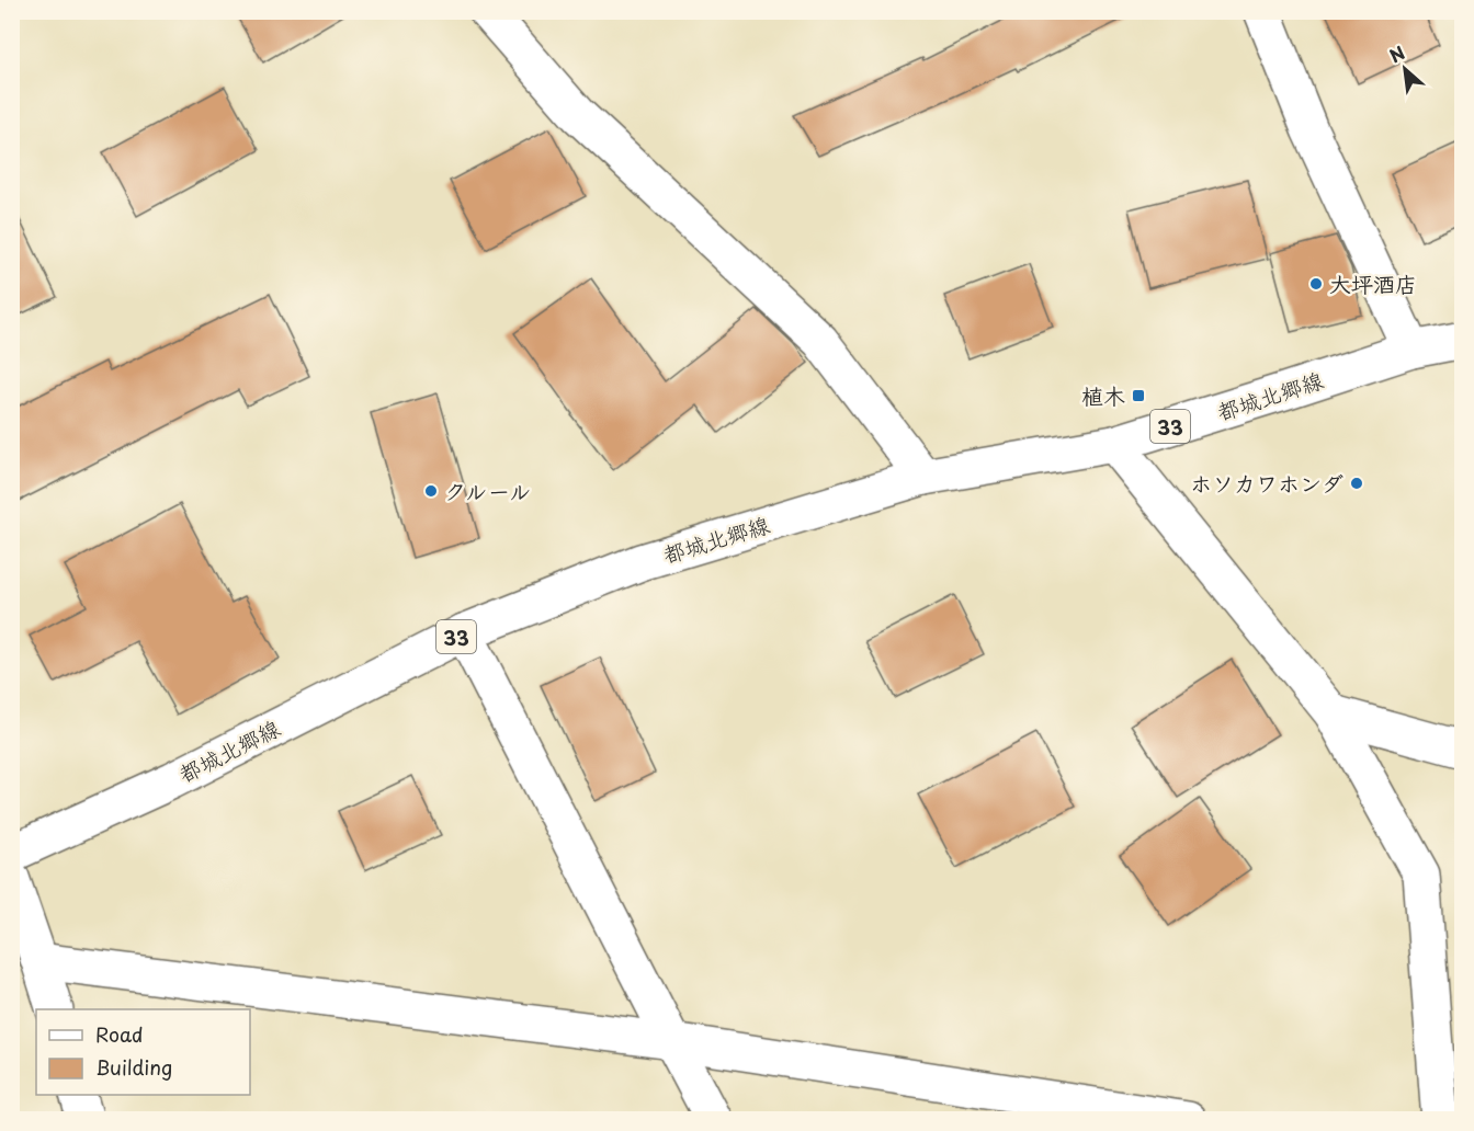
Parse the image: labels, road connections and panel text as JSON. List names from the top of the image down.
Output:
{
  "streets": {
    "street": ["都城北郷線", "33"]
  },
  "places": {
    "other": ["大坪酒店", "ホソカワホンダ", "クルール"],
    "transit": ["植木"]
  },
  "legend": ["Road", "Building"],
  "north": "top left"
}
